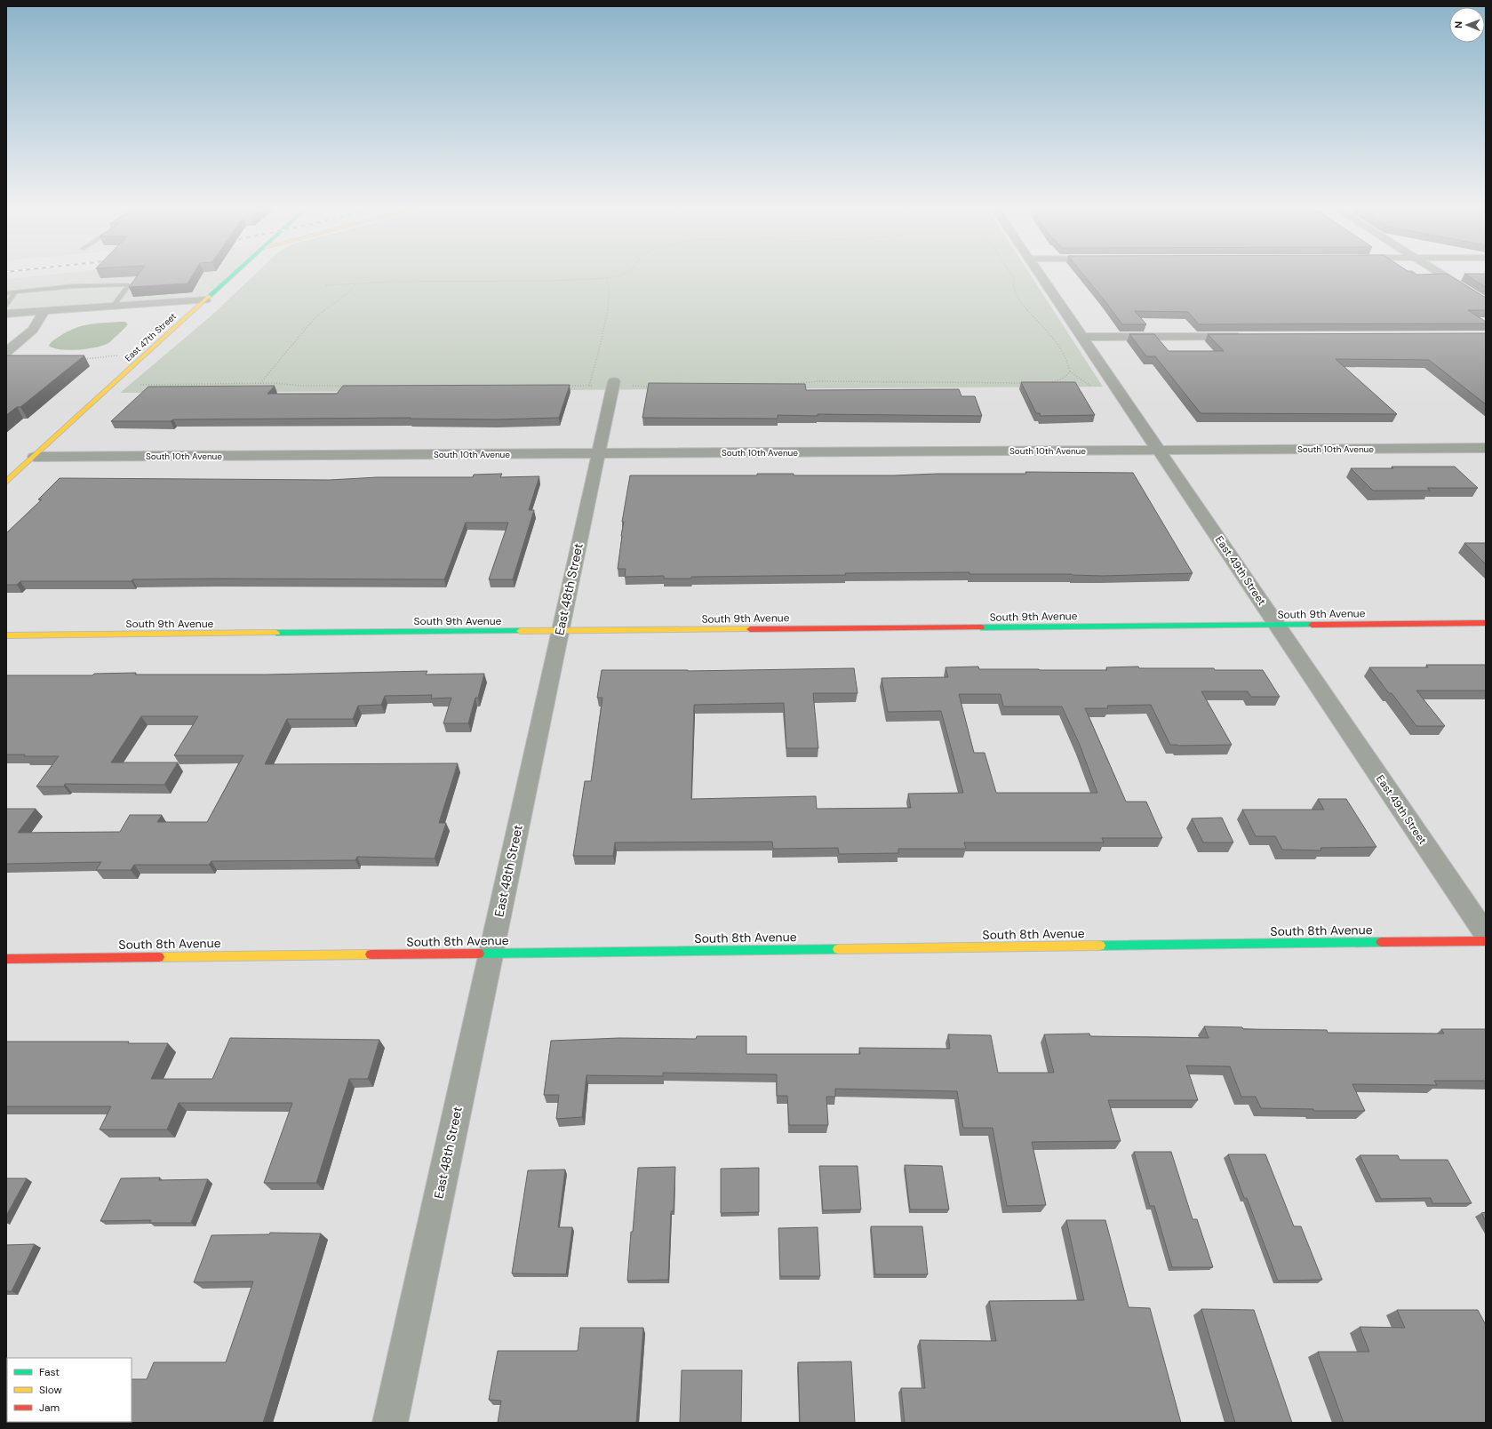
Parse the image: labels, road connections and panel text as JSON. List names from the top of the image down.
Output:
{
  "streets": {
    "street": [
      "East 47th Street",
      "South 10th Avenue",
      "East 49th Street",
      "East 48th Street",
      "South 9th Avenue",
      "South 8th Avenue"
    ]
  },
  "crossings": [
    ["East 47th Street", "South 10th Avenue"],
    ["South 10th Avenue", "East 49th Street"],
    ["South 10th Avenue", "East 48th Street"],
    ["East 49th Street", "South 9th Avenue"],
    ["East 48th Street", "South 9th Avenue"],
    ["East 48th Street", "South 8th Avenue"]
  ],
  "legend": ["Fast", "Slow", "Jam"],
  "north": "left"
}
